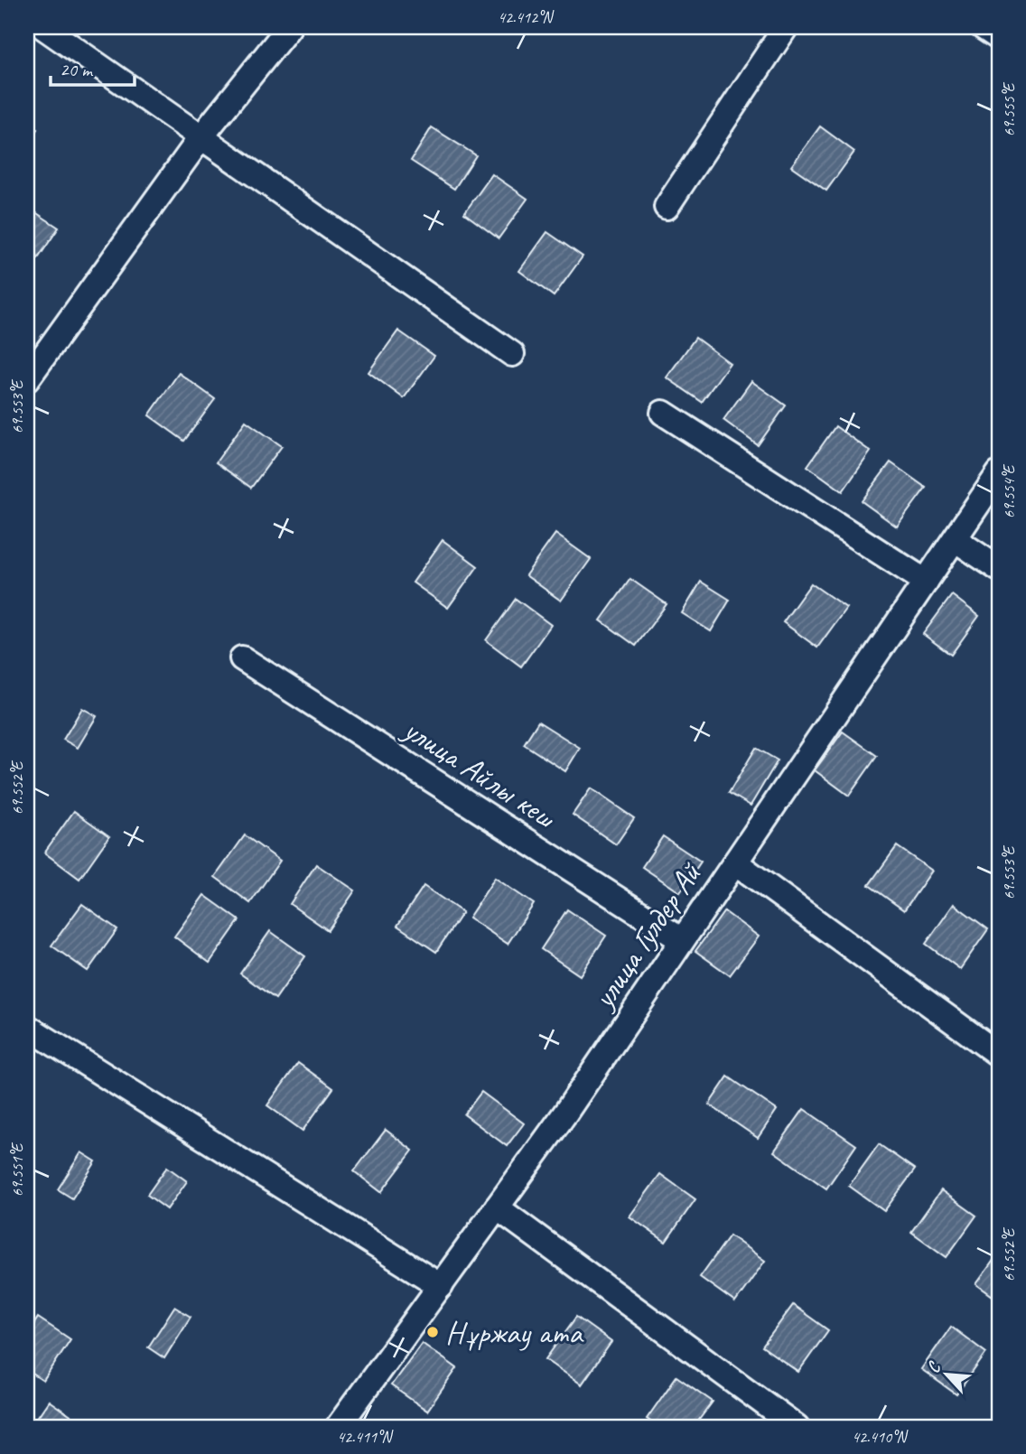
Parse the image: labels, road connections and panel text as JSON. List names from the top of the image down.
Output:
{
  "streets": {
    "street": ["улица Айлы кеш", "улица Гулдер Ай"]
  },
  "crossings": [
    ["улица Айлы кеш", "улица Гулдер Ай"]
  ],
  "places": ["Нұржау ата"],
  "scale_bar": "20 m",
  "north": "top left",
  "coordinates": [
    "42.412°N",
    "69.555°E",
    "69.553°E",
    "69.554°E",
    "69.552°E",
    "69.551°E",
    "42.411°N",
    "42.410°N"
  ]
}
